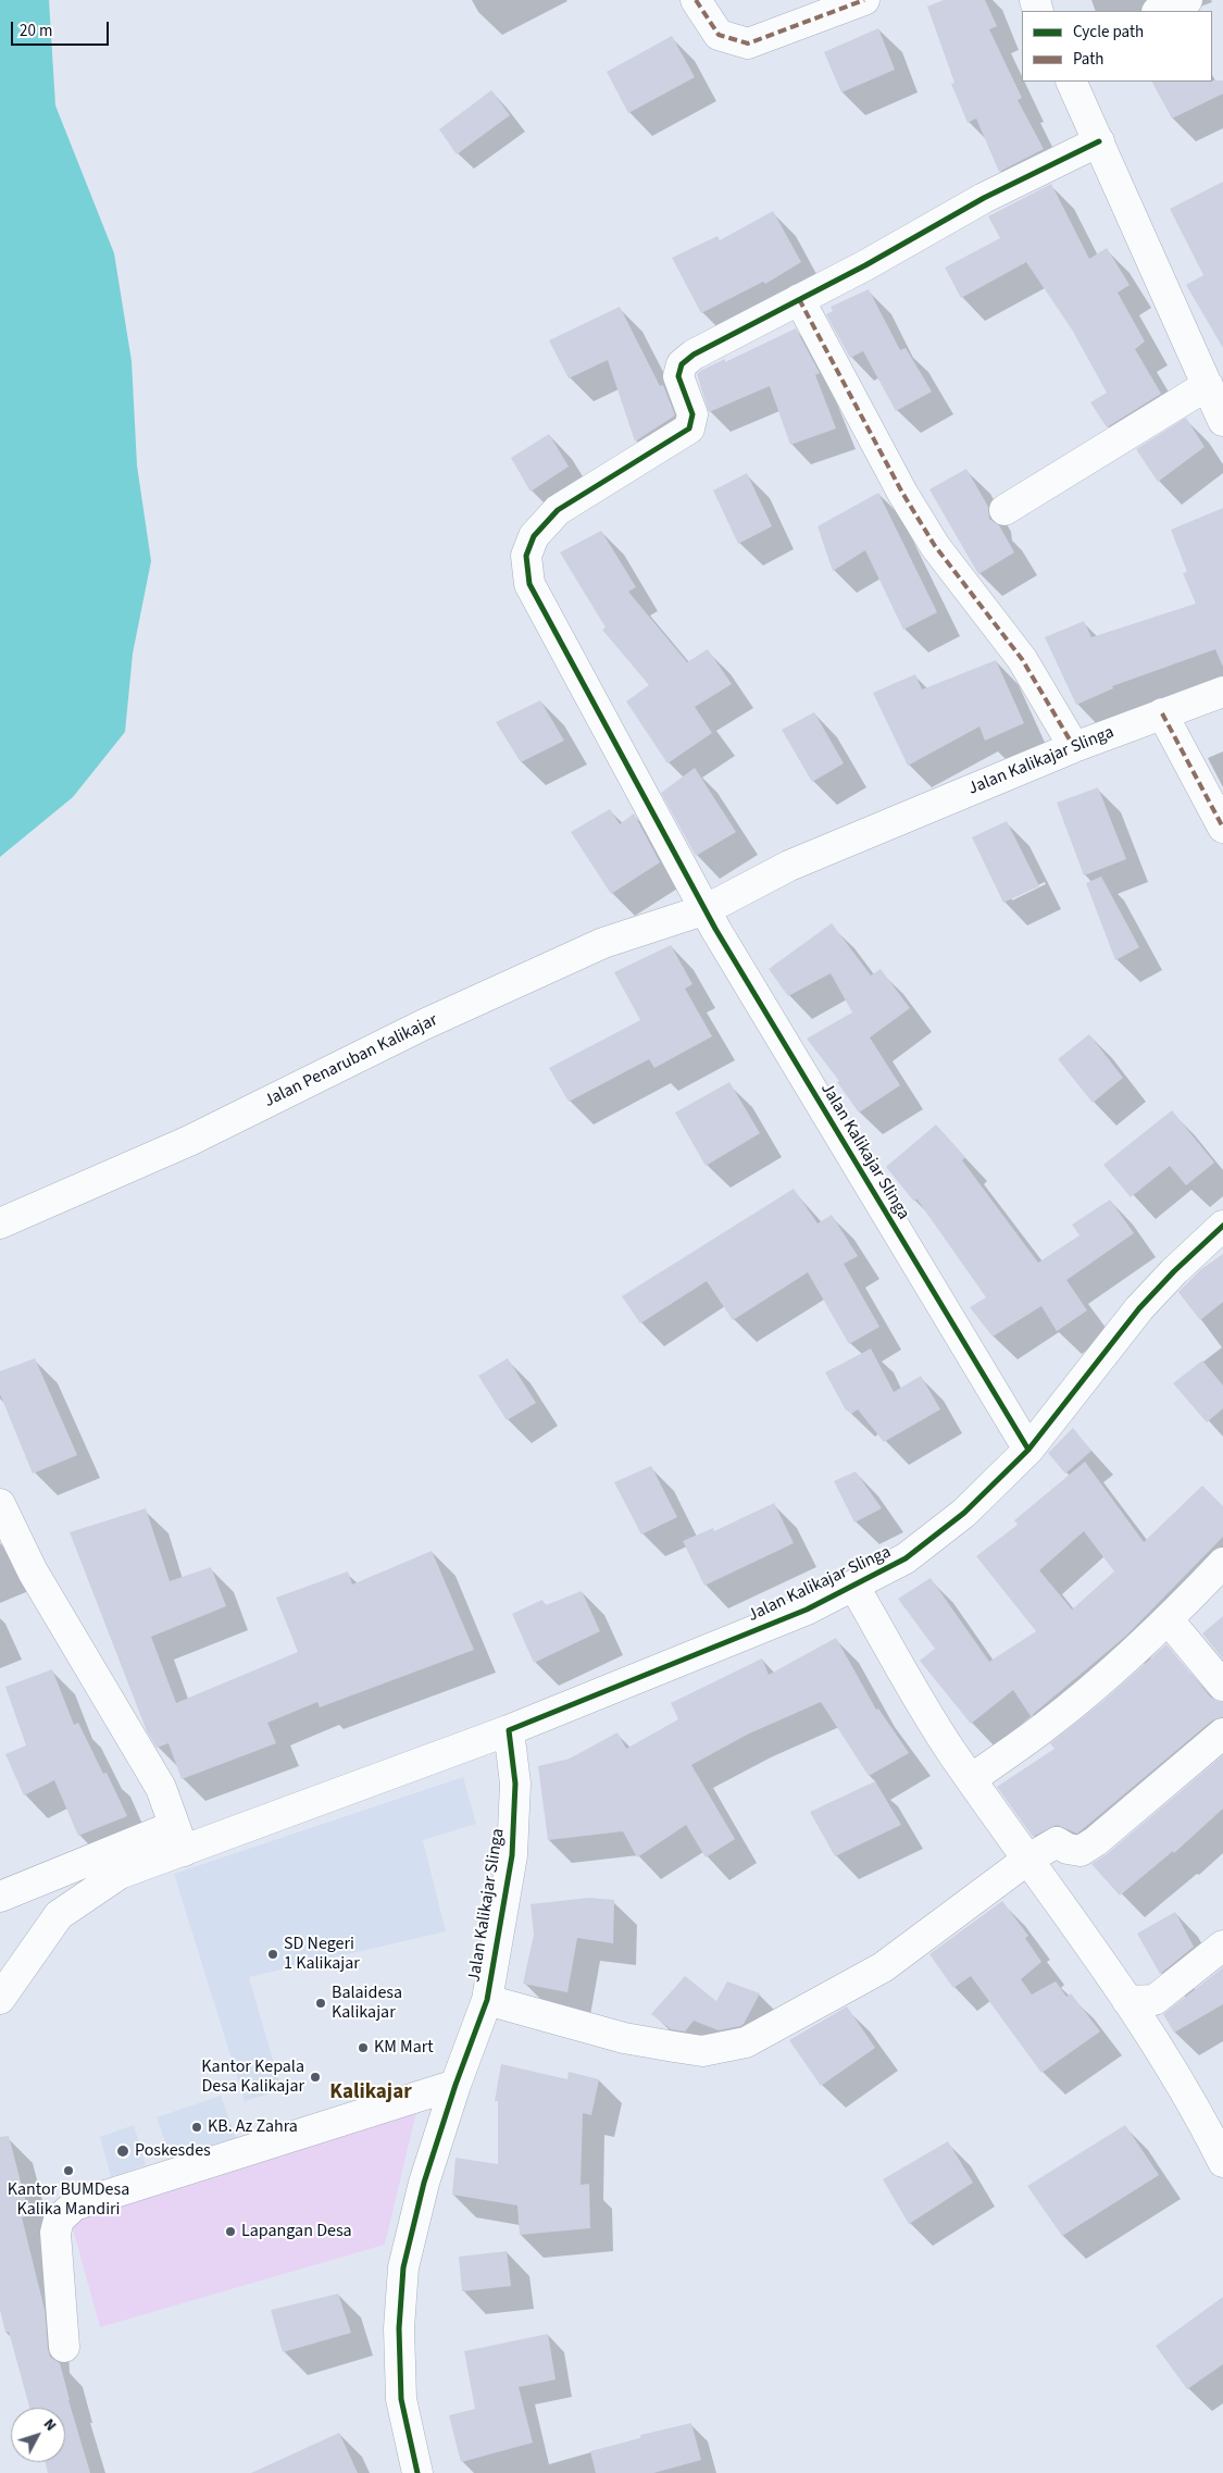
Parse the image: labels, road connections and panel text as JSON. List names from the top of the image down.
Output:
{
  "streets": {
    "street": ["Jalan Kalikajar Slinga", "Jalan Penaruban Kalikajar"]
  },
  "crossings": [
    ["Jalan Kalikajar Slinga", "Jalan Penaruban Kalikajar"]
  ],
  "districts": ["Kalikajar"],
  "places": [
    "SD Negeri 1 Kalikajar",
    "Balaidesa Kalikajar",
    "KM Mart",
    "Kantor Kepala Desa Kalikajar",
    "KB. Az Zahra",
    "Poskesdes",
    "Kantor BUMDesa Kalika Mandiri",
    "Lapangan Desa"
  ],
  "legend": ["Cycle path", "Path"],
  "scale_bar": "20 m",
  "north": "top right"
}
